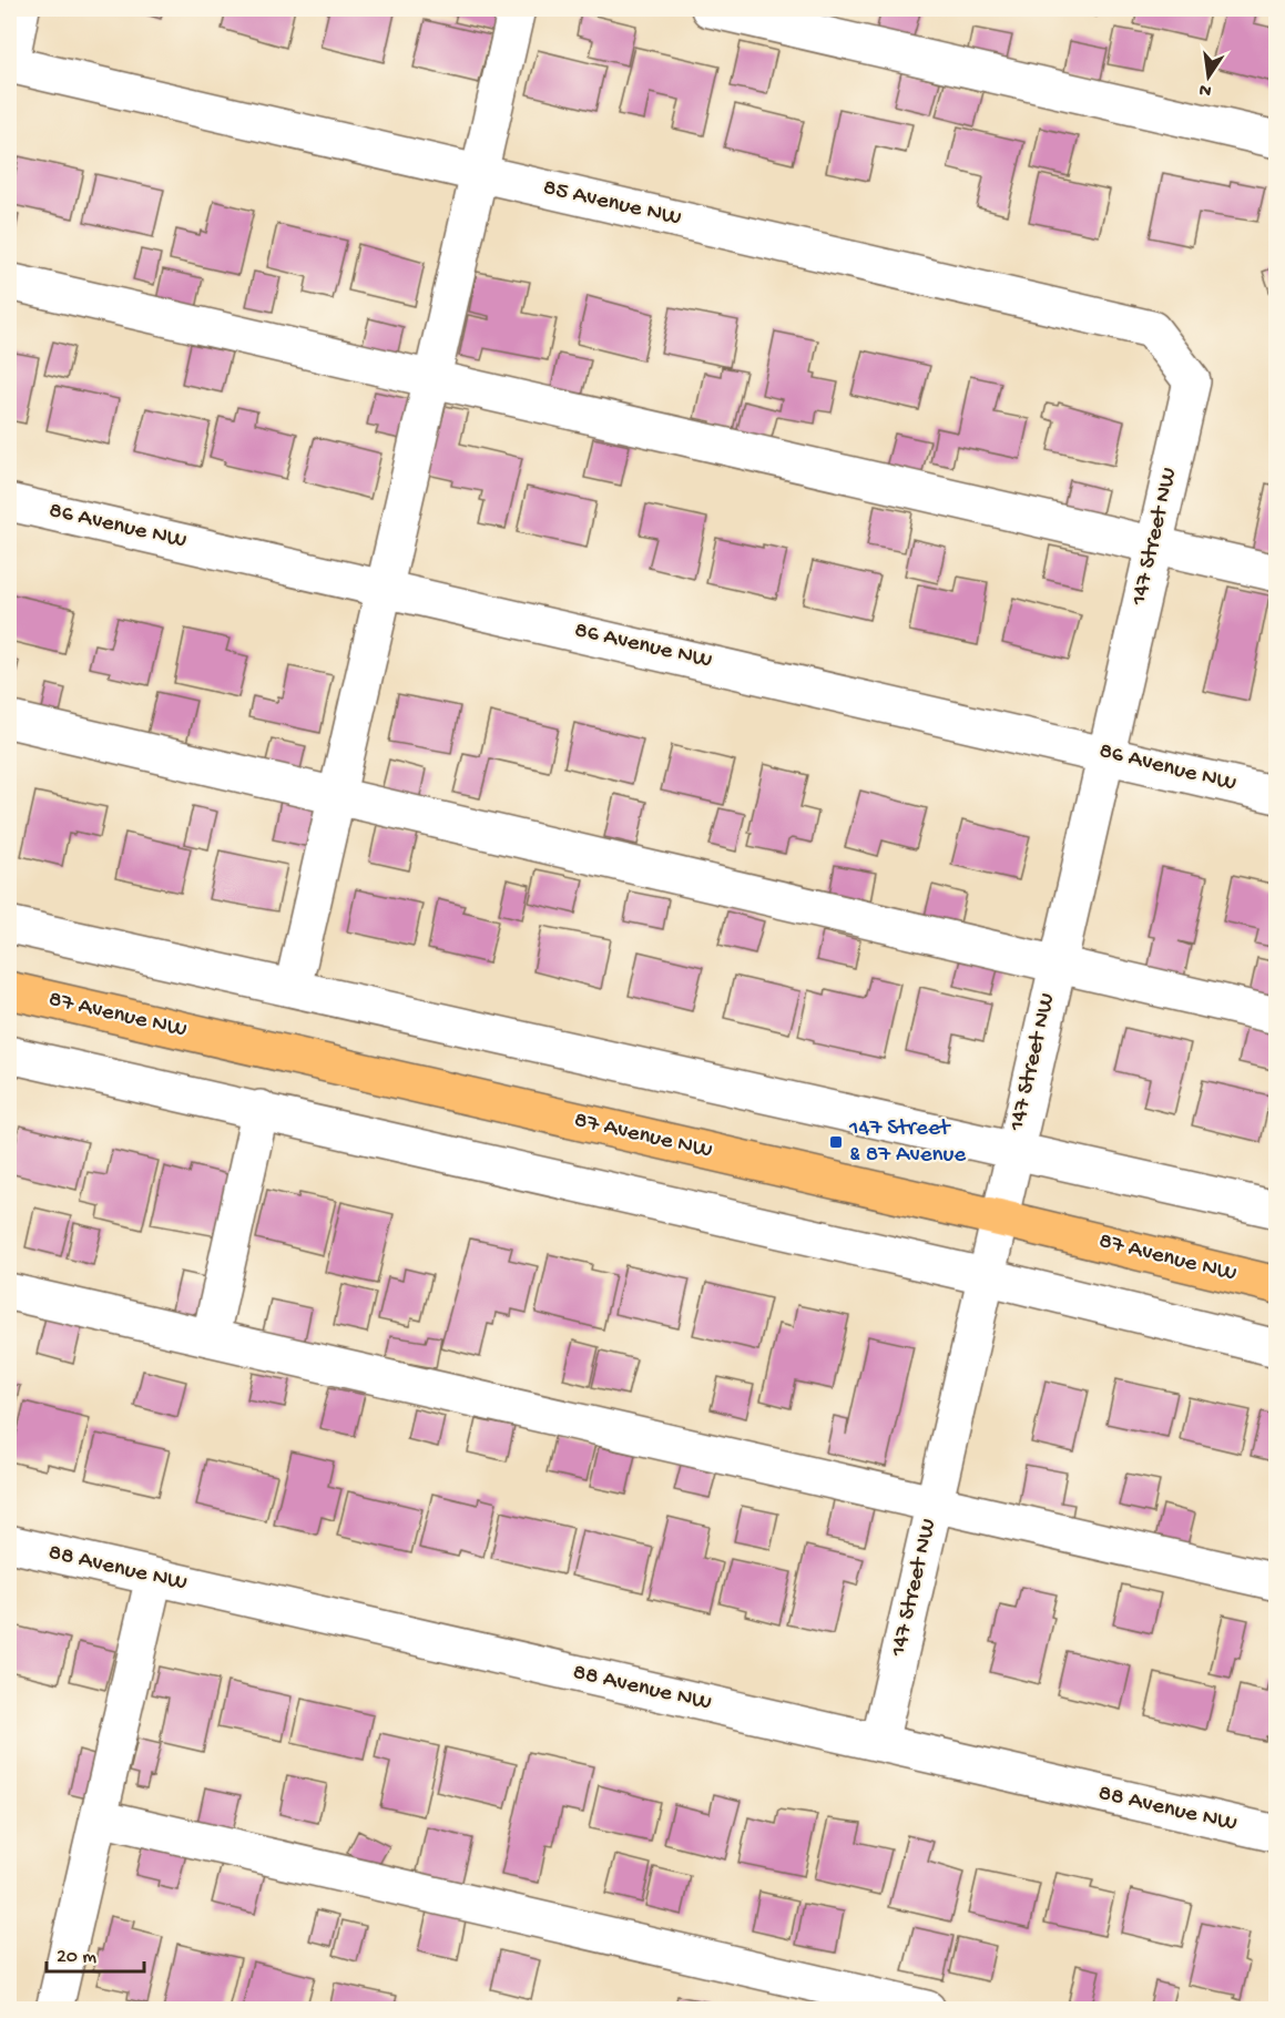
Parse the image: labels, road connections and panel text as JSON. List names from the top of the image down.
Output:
{
  "streets": {
    "main road": ["87 Avenue NW"],
    "street": [
      "85 Avenue NW",
      "86 Avenue NW",
      "147 Street NW",
      "88 Avenue NW"
    ]
  },
  "crossings": [
    ["85 Avenue NW", "147 Street NW"],
    ["86 Avenue NW", "147 Street NW"],
    ["147 Street NW", "87 Avenue NW"],
    ["147 Street NW", "88 Avenue NW"]
  ],
  "places": {
    "transit": ["147 Street & 87 Avenue"]
  },
  "scale_bar": "20 m",
  "north": "bottom"
}
